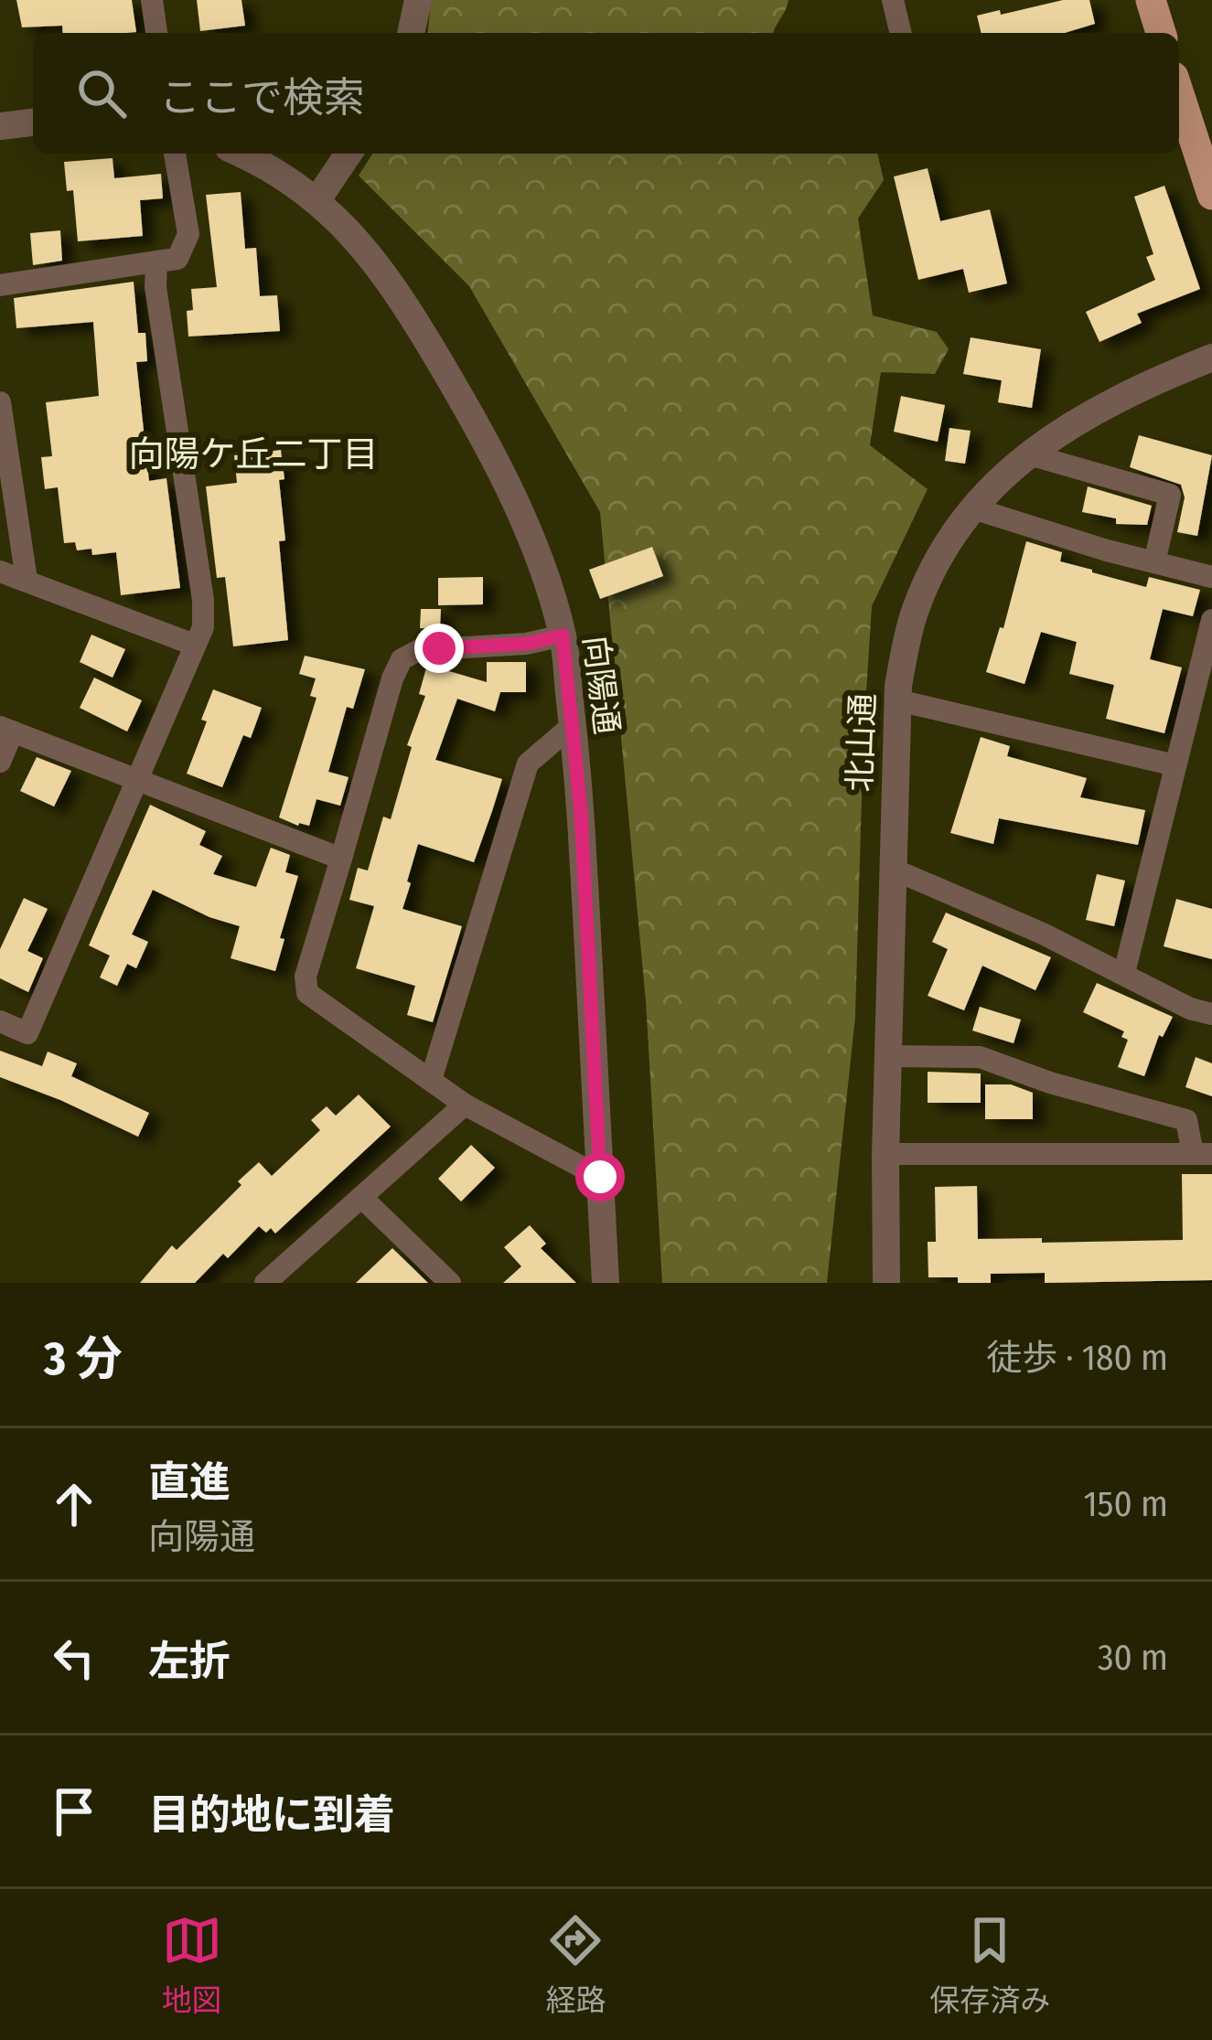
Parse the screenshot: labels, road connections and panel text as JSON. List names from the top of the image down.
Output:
{
  "streets": {
    "street": ["向陽通", "北山通"]
  },
  "districts": ["向陽ケ丘二丁目"],
  "page": {
    "search": "ここで検索",
    "heading": ["3 分", "徒歩 · 180 m"],
    "list": [
      ["直進", "向陽通", "150 m"],
      ["左折", "30 m"],
      "目的地に到着"
    ],
    "nav": ["地図", "経路", "保存済み"]
  }
}
